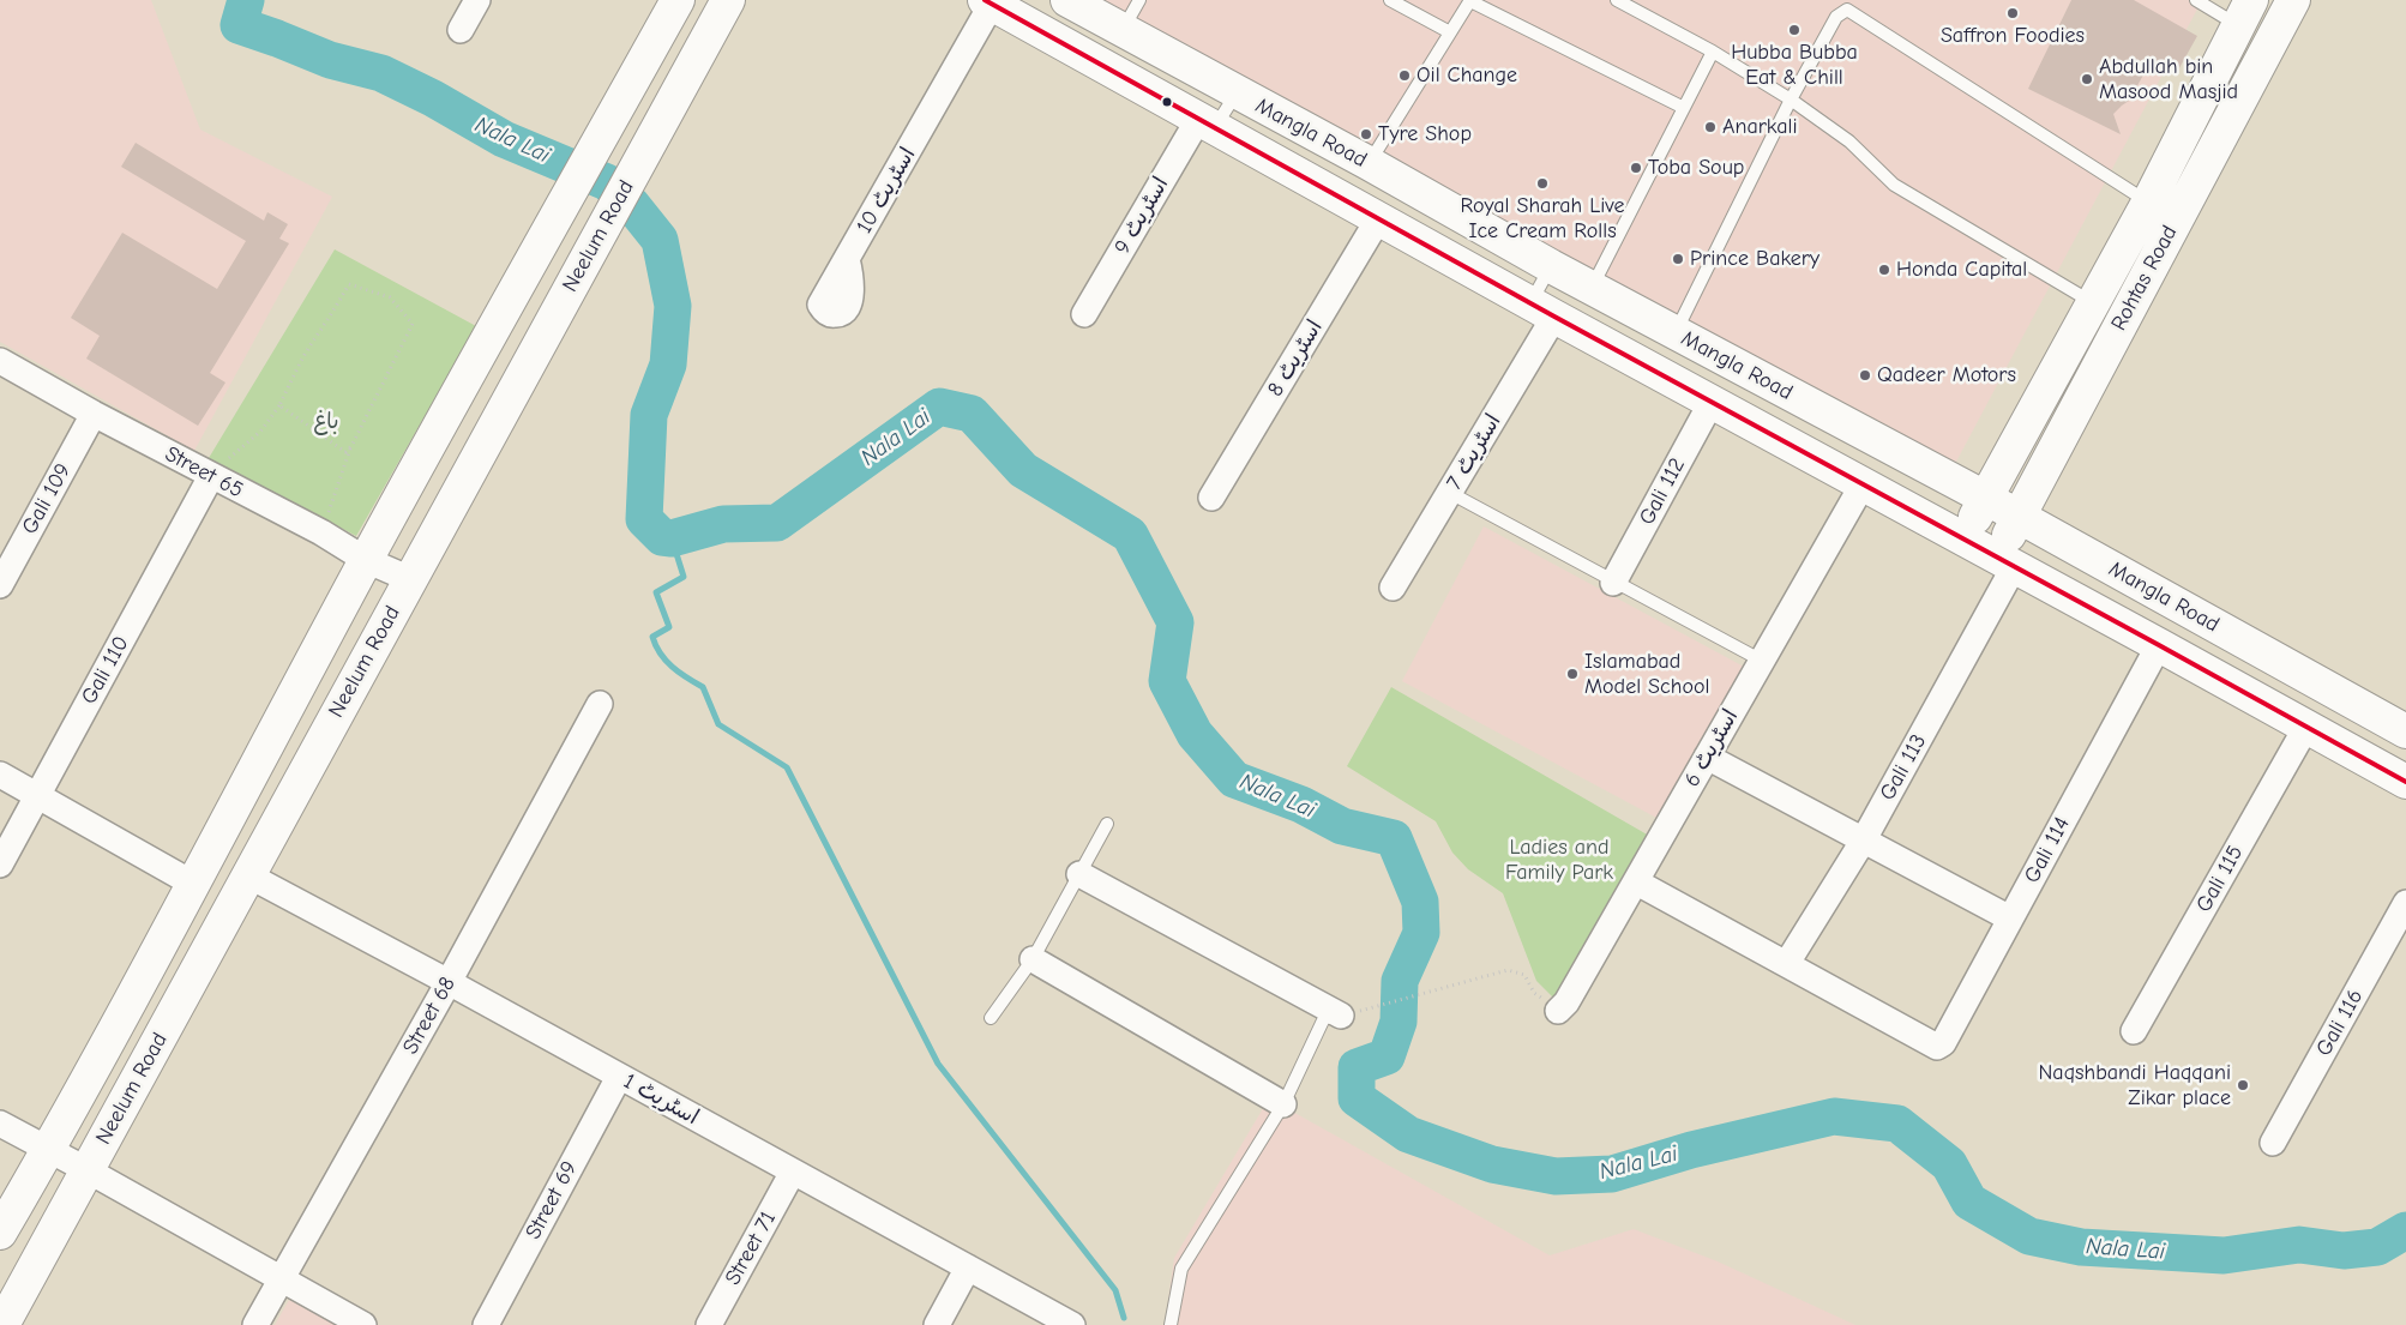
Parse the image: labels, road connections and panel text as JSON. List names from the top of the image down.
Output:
{
  "streets": {
    "main road": ["Mangla Road", "Neelum Road", "Rohtas Road"],
    "street": [
      "اسٹریٹ 10",
      "اسٹریٹ 9",
      "اسٹریٹ 8",
      "اسٹریٹ 7",
      "Street 65",
      "Gali 112",
      "Gali 109",
      "Gali 110",
      "اسٹریٹ 6",
      "Gali 113",
      "Gali 114",
      "Gali 115",
      "Street 68",
      "Gali 116",
      "اسٹریٹ 1",
      "Street 69",
      "Street 71"
    ]
  },
  "crossings": [
    ["Mangla Road", "اسٹریٹ 10"],
    ["Mangla Road", "اسٹریٹ 9"],
    ["Mangla Road", "Rohtas Road"],
    ["Mangla Road", "اسٹریٹ 8"],
    ["Mangla Road", "اسٹریٹ 7"],
    ["Mangla Road", "Gali 112"],
    ["Mangla Road", "اسٹریٹ 6"],
    ["Mangla Road", "Gali 113"],
    ["Mangla Road", "Gali 114"],
    ["Mangla Road", "Gali 115"],
    ["Neelum Road", "Street 65"],
    ["Neelum Road", "اسٹریٹ 1"],
    ["Rohtas Road", "Gali 113"],
    ["Street 65", "Gali 109"],
    ["Street 65", "Gali 110"],
    ["Gali 113", "Gali 114"],
    ["Street 68", "اسٹریٹ 1"],
    ["اسٹریٹ 1", "Street 69"],
    ["اسٹریٹ 1", "Street 71"]
  ],
  "water": ["Nala Lai"],
  "parks": ["باغ", "Ladies and Family Park"],
  "places": [
    "Saffron Foodies",
    "Hubba Bubba Eat & Chill",
    "Oil Change",
    "Abdullah bin Masood Masjid",
    "Anarkali",
    "Tyre Shop",
    "Toba Soup",
    "Royal Sharah Live Ice Cream Rolls",
    "Prince Bakery",
    "Honda Capital",
    "Qadeer Motors",
    "Islamabad Model School",
    "Naqshbandi Haqqani Zikar place"
  ]
}
